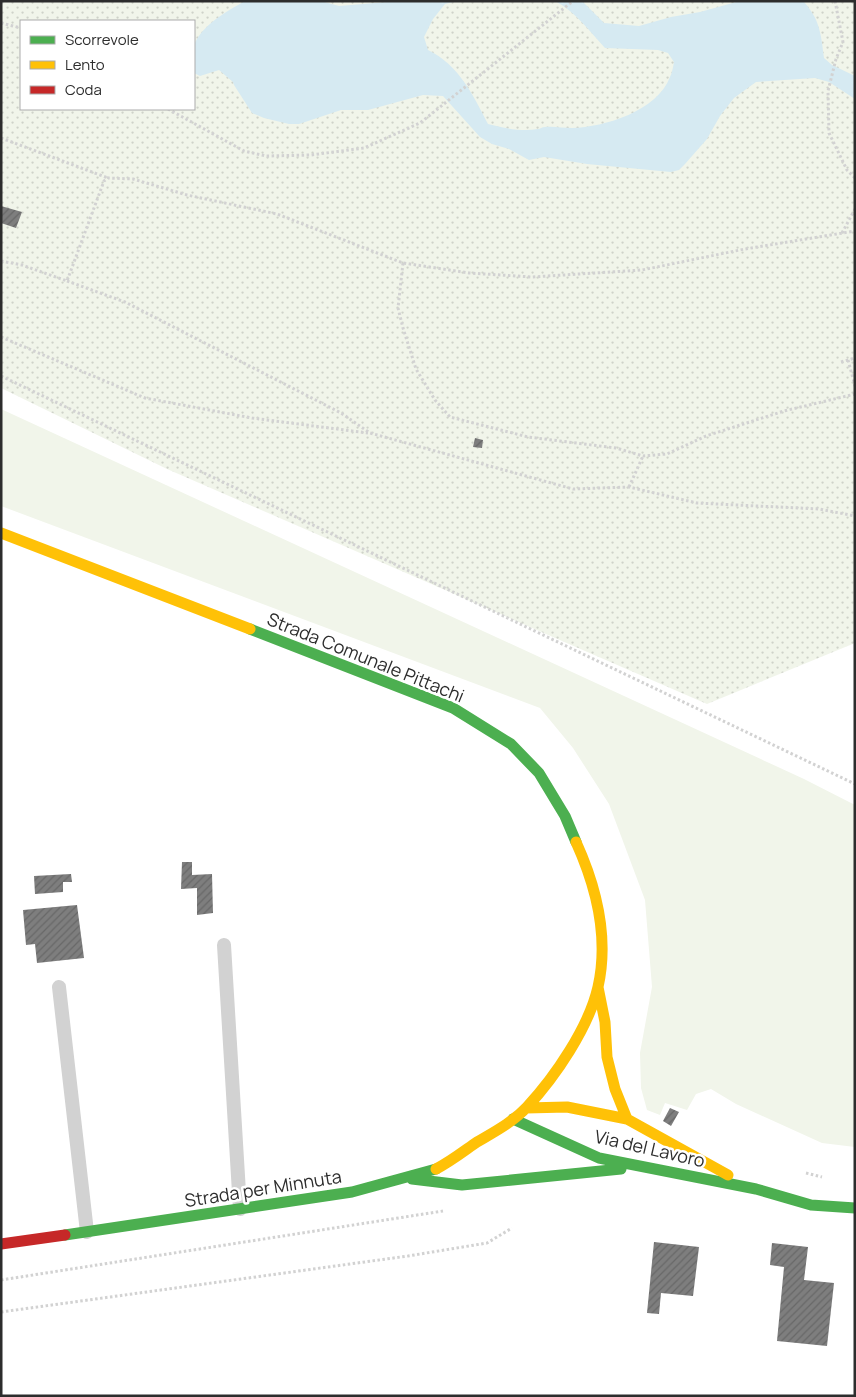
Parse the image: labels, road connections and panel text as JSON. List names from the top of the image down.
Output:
{
  "streets": {
    "street": ["Strada Comunale Pittachi", "Via del Lavoro", "Strada per Minnuta"]
  },
  "crossings": [
    ["Strada Comunale Pittachi", "Via del Lavoro"],
    ["Strada Comunale Pittachi", "Strada per Minnuta"],
    ["Via del Lavoro", "Strada per Minnuta"]
  ],
  "legend": ["Scorrevole", "Lento", "Coda"]
}
